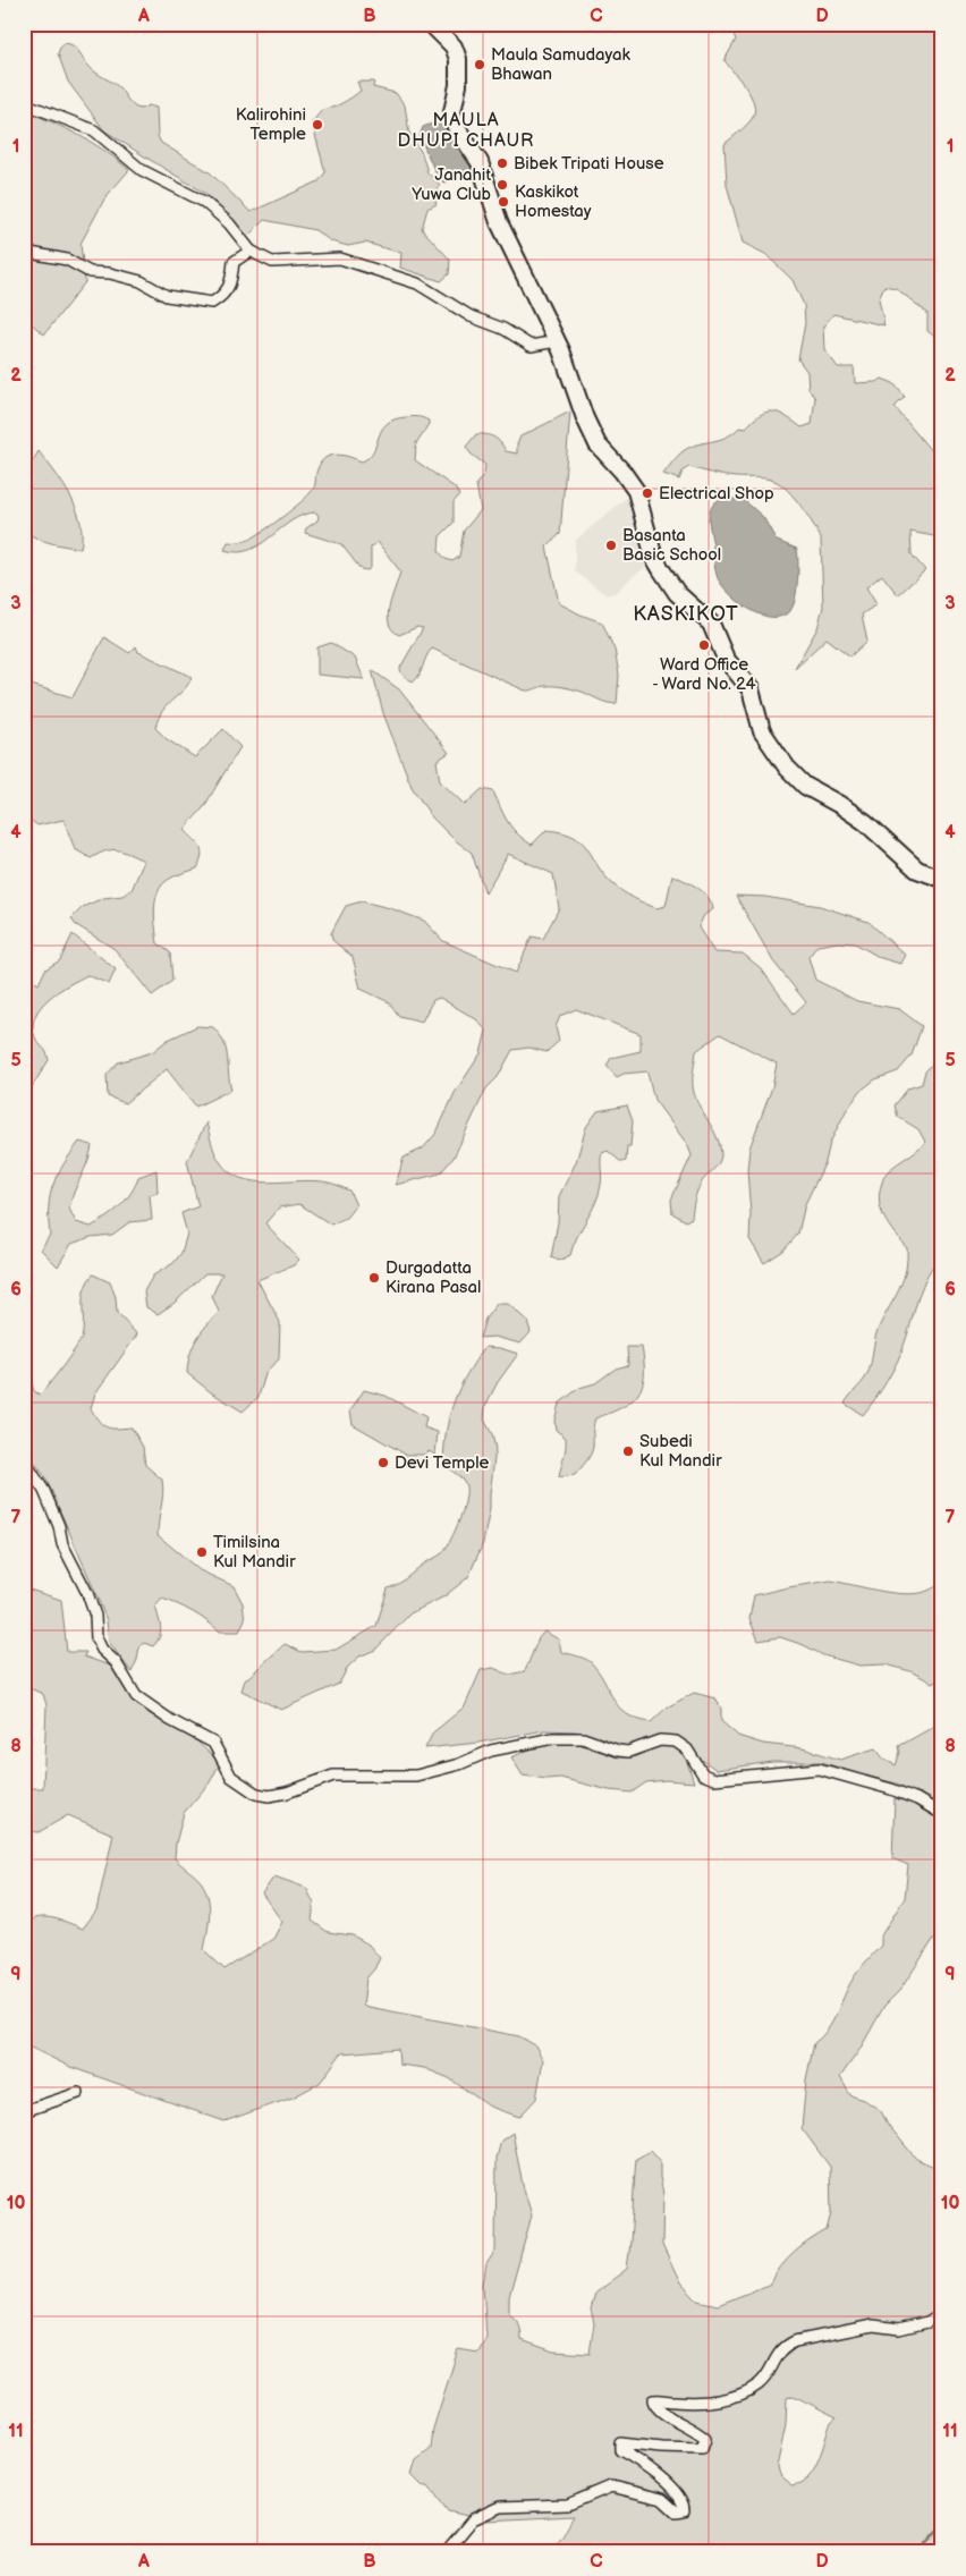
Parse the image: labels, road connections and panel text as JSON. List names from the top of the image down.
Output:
{
  "districts": ["MAULA DHUPI CHAUR", "KASKIKOT"],
  "places": [
    "Maula Samudayak Bhawan",
    "Kalirohini Temple",
    "Bibek Tripati House",
    "Janahit Yuwa Club",
    "Kaskikot Homestay",
    "Electrical Shop",
    "Basanta Basic School",
    "Ward Office - Ward No. 24",
    "Durgadatta Kirana Pasal",
    "Subedi Kul Mandir",
    "Devi Temple",
    "Timilsina Kul Mandir"
  ],
  "grid": {
    "columns": [
      "A",
      "B",
      "C",
      "D"
    ],
    "rows": [
      "1",
      "2",
      "3",
      "4",
      "5",
      "6",
      "7",
      "8",
      "9",
      "10",
      "11"
    ]
  }
}
